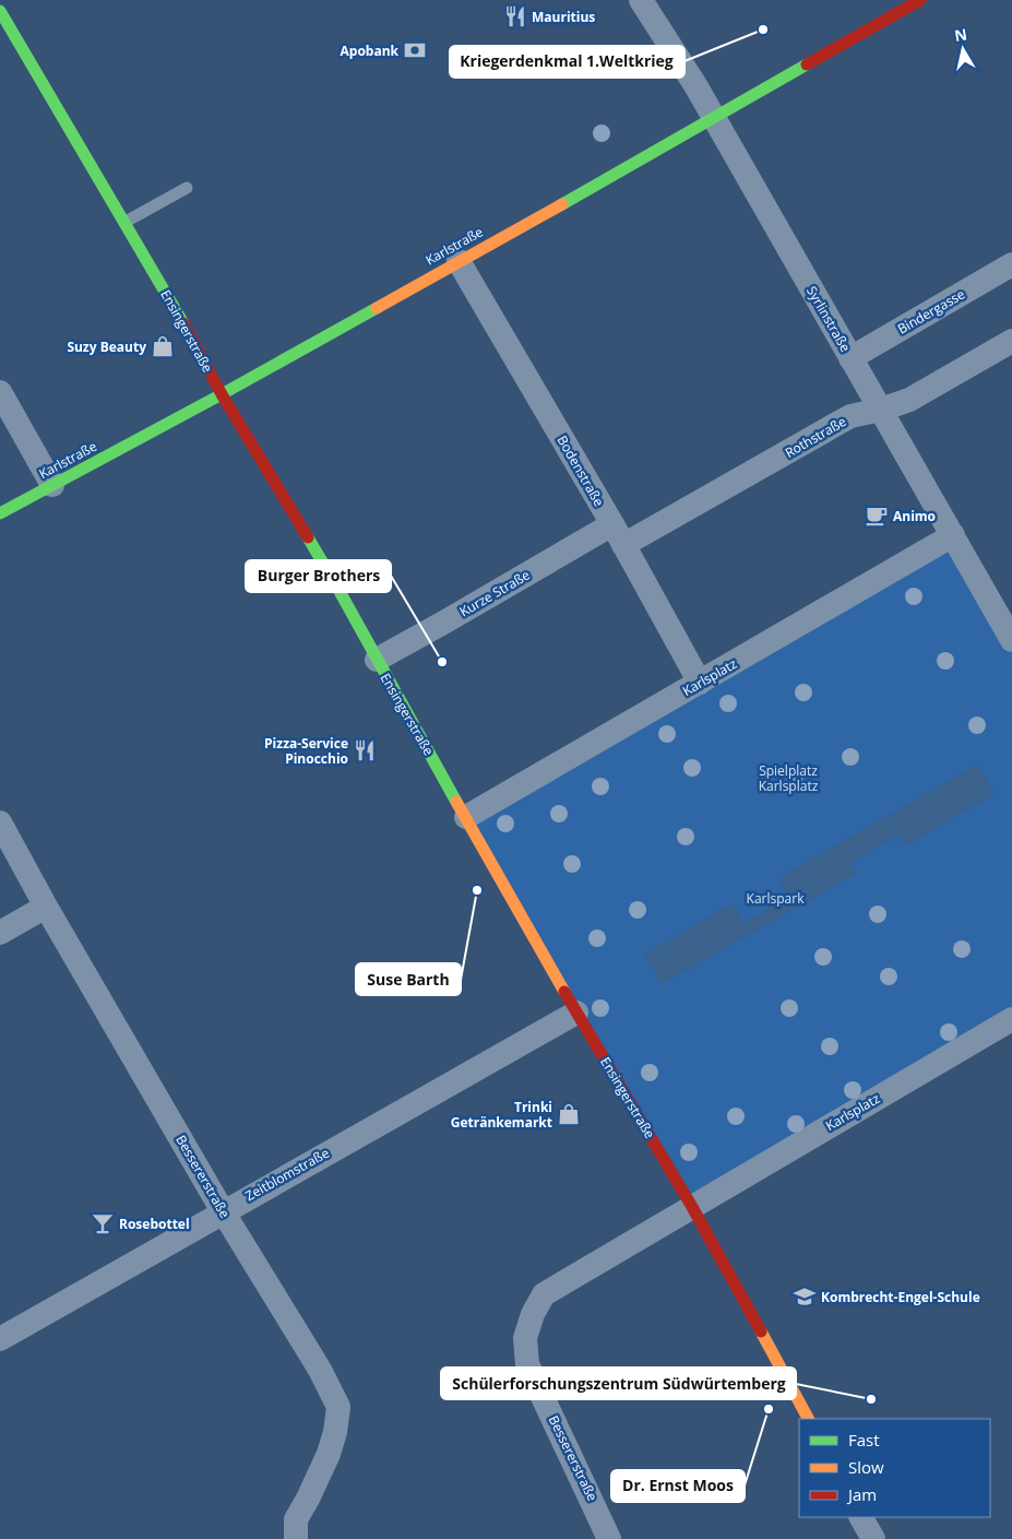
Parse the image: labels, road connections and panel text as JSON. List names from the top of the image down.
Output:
{
  "streets": {
    "street": [
      "Karlstraße",
      "Bindergasse",
      "Syrlinstraße",
      "Ensingerstraße",
      "Rothstraße",
      "Bodenstraße",
      "Kurze Straße",
      "Karlsplatz",
      "Zeitblomstraße",
      "Bessererstraße"
    ]
  },
  "crossings": [
    ["Karlstraße", "Syrlinstraße"],
    ["Karlstraße", "Ensingerstraße"],
    ["Karlstraße", "Bodenstraße"],
    ["Bindergasse", "Syrlinstraße"],
    ["Syrlinstraße", "Rothstraße"],
    ["Syrlinstraße", "Karlsplatz"],
    ["Ensingerstraße", "Kurze Straße"],
    ["Ensingerstraße", "Karlsplatz"],
    ["Ensingerstraße", "Zeitblomstraße"],
    ["Ensingerstraße", "Bessererstraße"],
    ["Rothstraße", "Bodenstraße"],
    ["Rothstraße", "Kurze Straße"],
    ["Bodenstraße", "Kurze Straße"],
    ["Bodenstraße", "Karlsplatz"],
    ["Karlsplatz", "Bessererstraße"],
    ["Zeitblomstraße", "Bessererstraße"]
  ],
  "parks": ["Spielplatz Karlsplatz", "Karlspark"],
  "places": {
    "restaurant": ["Mauritius", "Pizza-Service Pinocchio"],
    "other": [
      "Kriegerdenkmal 1.Weltkrieg",
      "Burger Brothers",
      "Suse Barth",
      "Schülerforschungszentrum Südwürtemberg",
      "Dr. Ernst Moos"
    ],
    "bank": ["Apobank"],
    "shop": ["Suzy Beauty", "Trinki Getränkemarkt"],
    "cafe": ["Animo"],
    "bar": ["Rosebottel"],
    "school or university": ["Kombrecht-Engel-Schule"]
  },
  "legend": ["Fast", "Slow", "Jam"],
  "north": "top"
}
